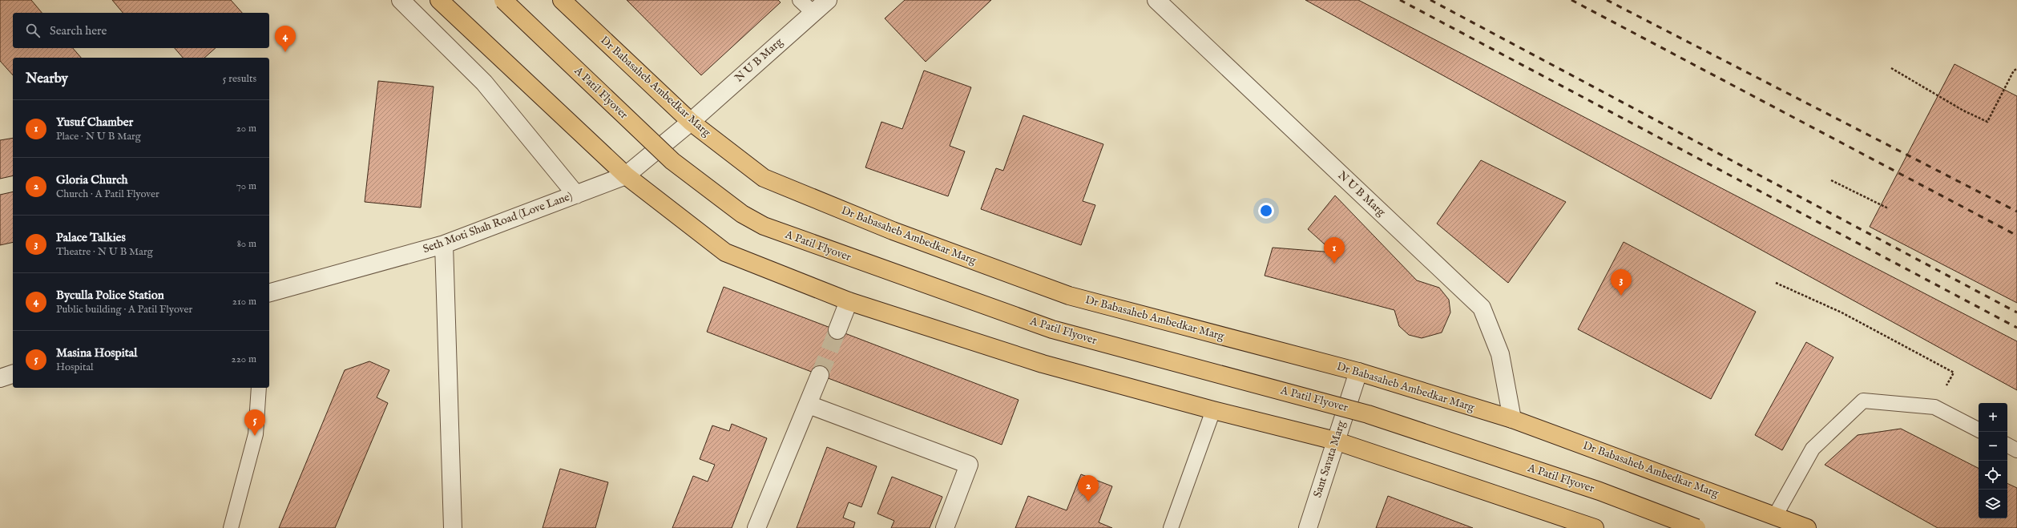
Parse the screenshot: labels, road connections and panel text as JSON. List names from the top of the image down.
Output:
{
  "streets": {
    "highway": ["Dr Babasaheb Ambedkar Marg", "A Patil Flyover"],
    "street": ["N U B Marg", "Seth Moti Shah Road (Love Lane)", "Sant Savata Marg"]
  },
  "crossings": [
    ["N U B Marg", "Dr Babasaheb Ambedkar Marg"],
    ["N U B Marg", "Seth Moti Shah Road (Love Lane)"],
    ["Dr Babasaheb Ambedkar Marg", "Seth Moti Shah Road (Love Lane)"],
    ["Dr Babasaheb Ambedkar Marg", "Sant Savata Marg"]
  ],
  "page": {
    "search": "Search here",
    "pins": [
      "4",
      "1",
      "3",
      "5",
      "2"
    ],
    "heading": ["Nearby", "5 results"],
    "list": [
      {
        "mark": "1",
        "name": "Yusuf Chamber",
        "note": "Place · N U B Marg",
        "value": "20 m"
      },
      {
        "mark": "2",
        "name": "Gloria Church",
        "note": "Church · A Patil Flyover",
        "value": "70 m"
      },
      {
        "mark": "3",
        "name": "Palace Talkies",
        "note": "Theatre · N U B Marg",
        "value": "80 m"
      },
      {
        "mark": "4",
        "name": "Byculla Police Station",
        "note": "Public building · A Patil Flyover",
        "value": "210 m"
      },
      {
        "mark": "5",
        "name": "Masina Hospital",
        "note": "Hospital",
        "value": "220 m"
      }
    ],
    "map_buttons": ["+", "−"]
  }
}
